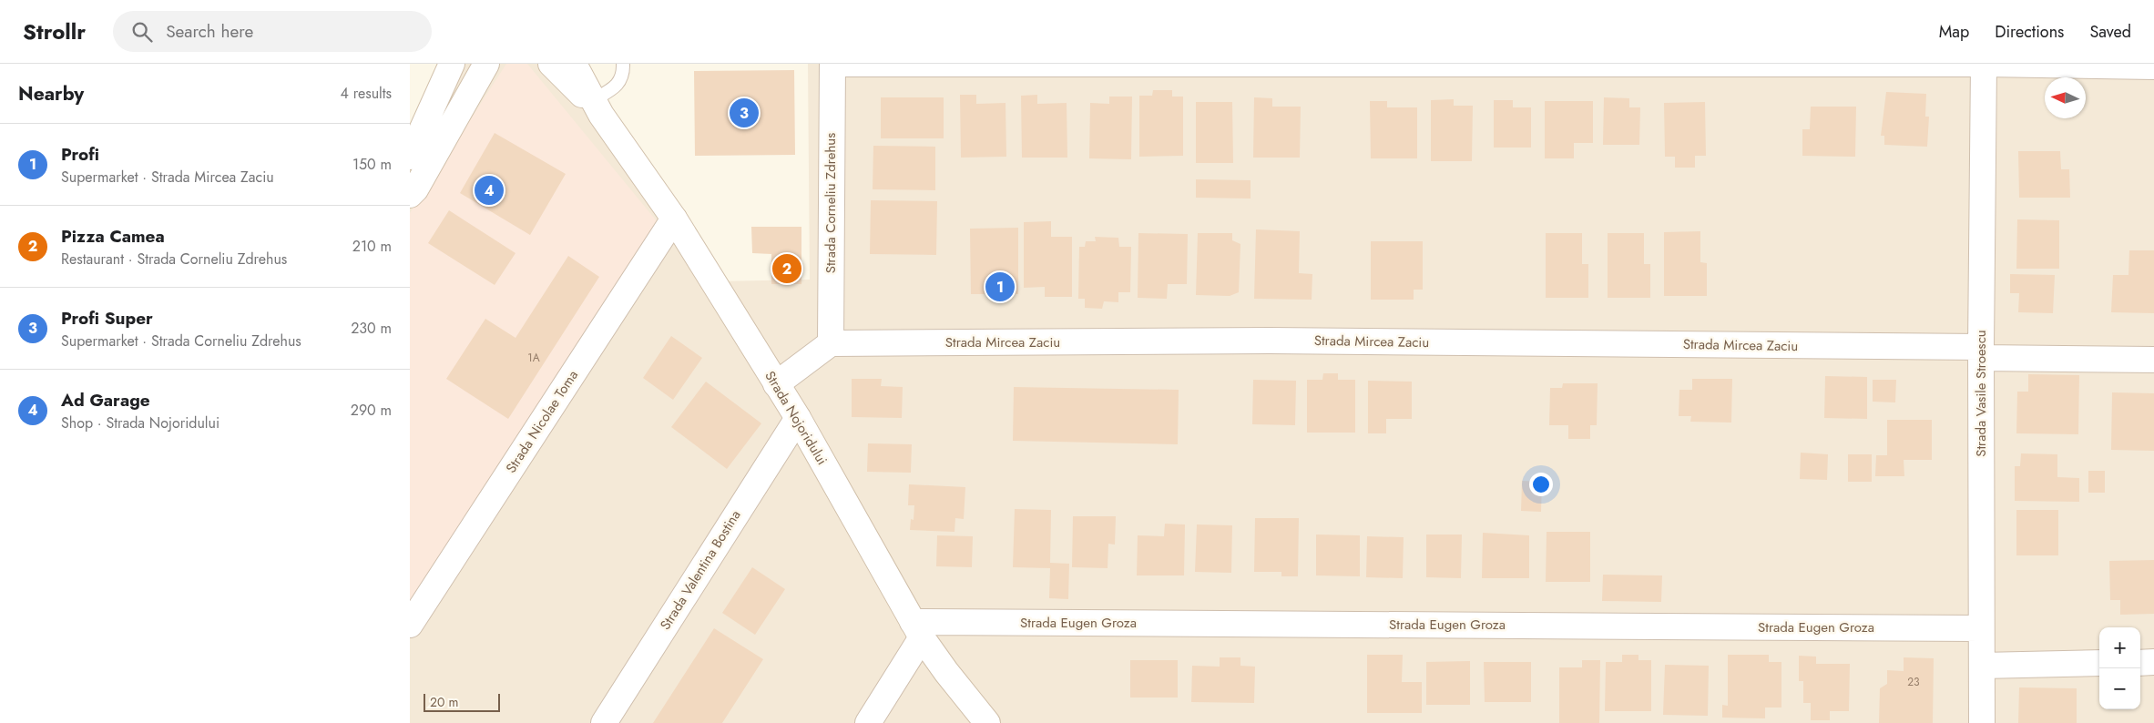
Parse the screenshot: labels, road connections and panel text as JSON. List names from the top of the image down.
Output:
{
  "streets": {
    "street": [
      "Strada Corneliu Zdrehus",
      "Strada Mircea Zaciu",
      "Strada Vasile Stroescu",
      "Strada Nojoridului",
      "Strada Nicolae Toma",
      "Strada Valentina Bostina",
      "Strada Eugen Groza"
    ]
  },
  "crossings": [
    ["Strada Corneliu Zdrehus", "Strada Mircea Zaciu"],
    ["Strada Mircea Zaciu", "Strada Vasile Stroescu"],
    ["Strada Vasile Stroescu", "Strada Eugen Groza"],
    ["Strada Nojoridului", "Strada Nicolae Toma"],
    ["Strada Nojoridului", "Strada Valentina Bostina"],
    ["Strada Nojoridului", "Strada Eugen Groza"]
  ],
  "house_numbers": ["1A", "23"],
  "scale_bar": "20 m",
  "north": "left",
  "page": {
    "header": "Strollr",
    "search": "Search here",
    "nav": ["Map", "Directions", "Saved"],
    "heading": ["Nearby", "4 results"],
    "pins": [
      "3",
      "4",
      "2",
      "1"
    ],
    "list": [
      {
        "mark": "1",
        "name": "Profi",
        "note": "Supermarket · Strada Mircea Zaciu",
        "value": "150 m"
      },
      {
        "mark": "2",
        "name": "Pizza Camea",
        "note": "Restaurant · Strada Corneliu Zdrehus",
        "value": "210 m"
      },
      {
        "mark": "3",
        "name": "Profi Super",
        "note": "Supermarket · Strada Corneliu Zdrehus",
        "value": "230 m"
      },
      {
        "mark": "4",
        "name": "Ad Garage",
        "note": "Shop · Strada Nojoridului",
        "value": "290 m"
      }
    ],
    "map_buttons": ["+", "−"],
    "scale": "20 m"
  }
}
